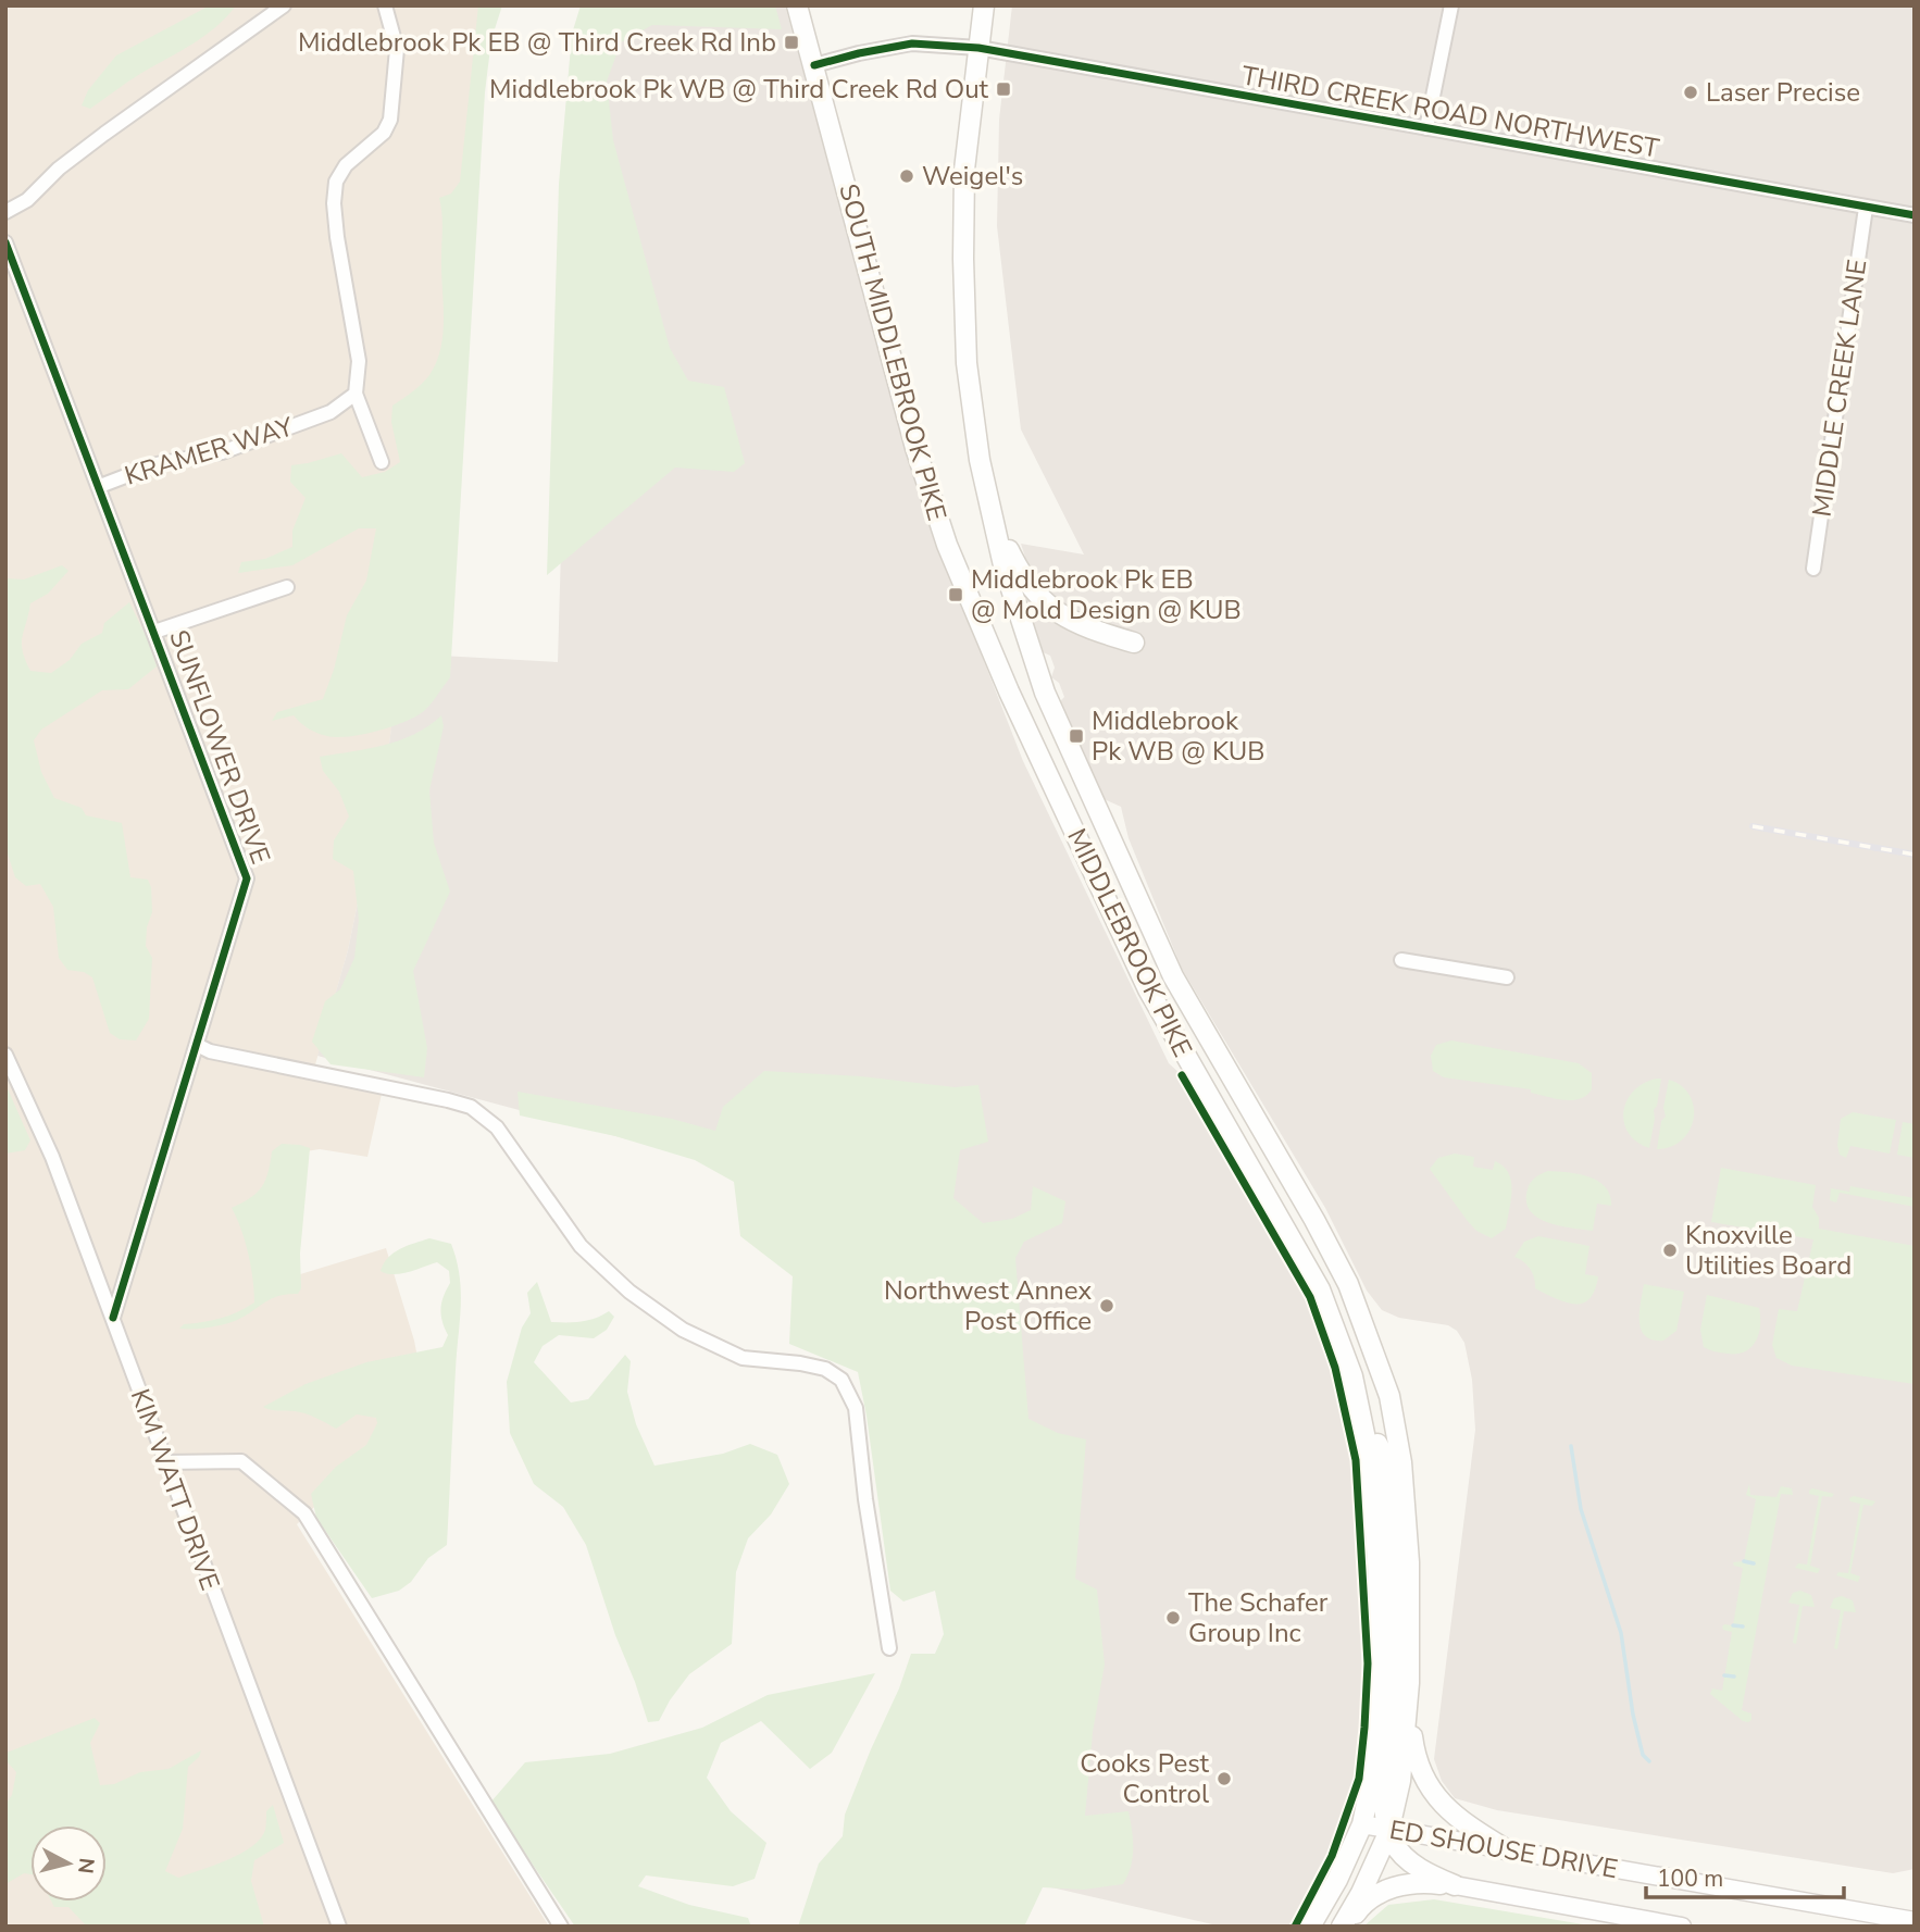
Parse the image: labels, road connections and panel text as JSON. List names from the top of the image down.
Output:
{
  "streets": {
    "main road": ["SOUTH MIDDLEBROOK PIKE", "MIDDLEBROOK PIKE"],
    "street": [
      "THIRD CREEK ROAD NORTHWEST",
      "MIDDLE CREEK LANE",
      "KRAMER WAY",
      "SUNFLOWER DRIVE",
      "KIM WATT DRIVE",
      "ED SHOUSE DRIVE"
    ]
  },
  "crossings": [
    ["THIRD CREEK ROAD NORTHWEST", "SOUTH MIDDLEBROOK PIKE"],
    ["THIRD CREEK ROAD NORTHWEST", "MIDDLE CREEK LANE"],
    ["SOUTH MIDDLEBROOK PIKE", "MIDDLEBROOK PIKE"],
    ["KRAMER WAY", "SUNFLOWER DRIVE"],
    ["SUNFLOWER DRIVE", "KIM WATT DRIVE"],
    ["MIDDLEBROOK PIKE", "ED SHOUSE DRIVE"]
  ],
  "places": {
    "transit": [
      "Middlebrook Pk EB @ Third Creek Rd Inb",
      "Middlebrook Pk WB @ Third Creek Rd Out",
      "Middlebrook Pk EB @ Mold Design @ KUB",
      "Middlebrook Pk WB @ KUB"
    ],
    "other": [
      "Laser Precise",
      "Weigel's",
      "Knoxville Utilities Board",
      "Northwest Annex Post Office",
      "The Schafer Group Inc",
      "Cooks Pest Control"
    ]
  },
  "scale_bar": "100 m",
  "north": "right"
}
